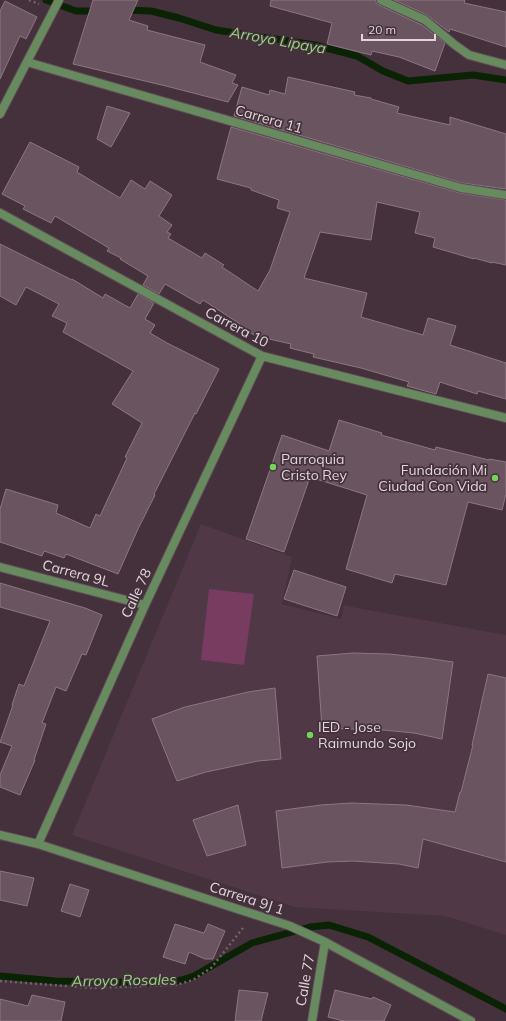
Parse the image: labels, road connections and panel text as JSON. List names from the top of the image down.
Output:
{
  "streets": {
    "street": [
      "Carrera 11",
      "Carrera 10",
      "Carrera 9L",
      "Calle 78",
      "Carrera 9J 1",
      "Calle 77"
    ]
  },
  "crossings": [
    ["Carrera 10", "Calle 78"],
    ["Carrera 9L", "Calle 78"],
    ["Calle 78", "Carrera 9J 1"],
    ["Carrera 9J 1", "Calle 77"]
  ],
  "water": ["Arroyo Lipaya", "Arroyo Rosales"],
  "places": ["Parroquia Cristo Rey", "Fundación Mi Ciudad Con Vida", "IED - Jose Raimundo Sojo"],
  "scale_bar": "20 m"
}
